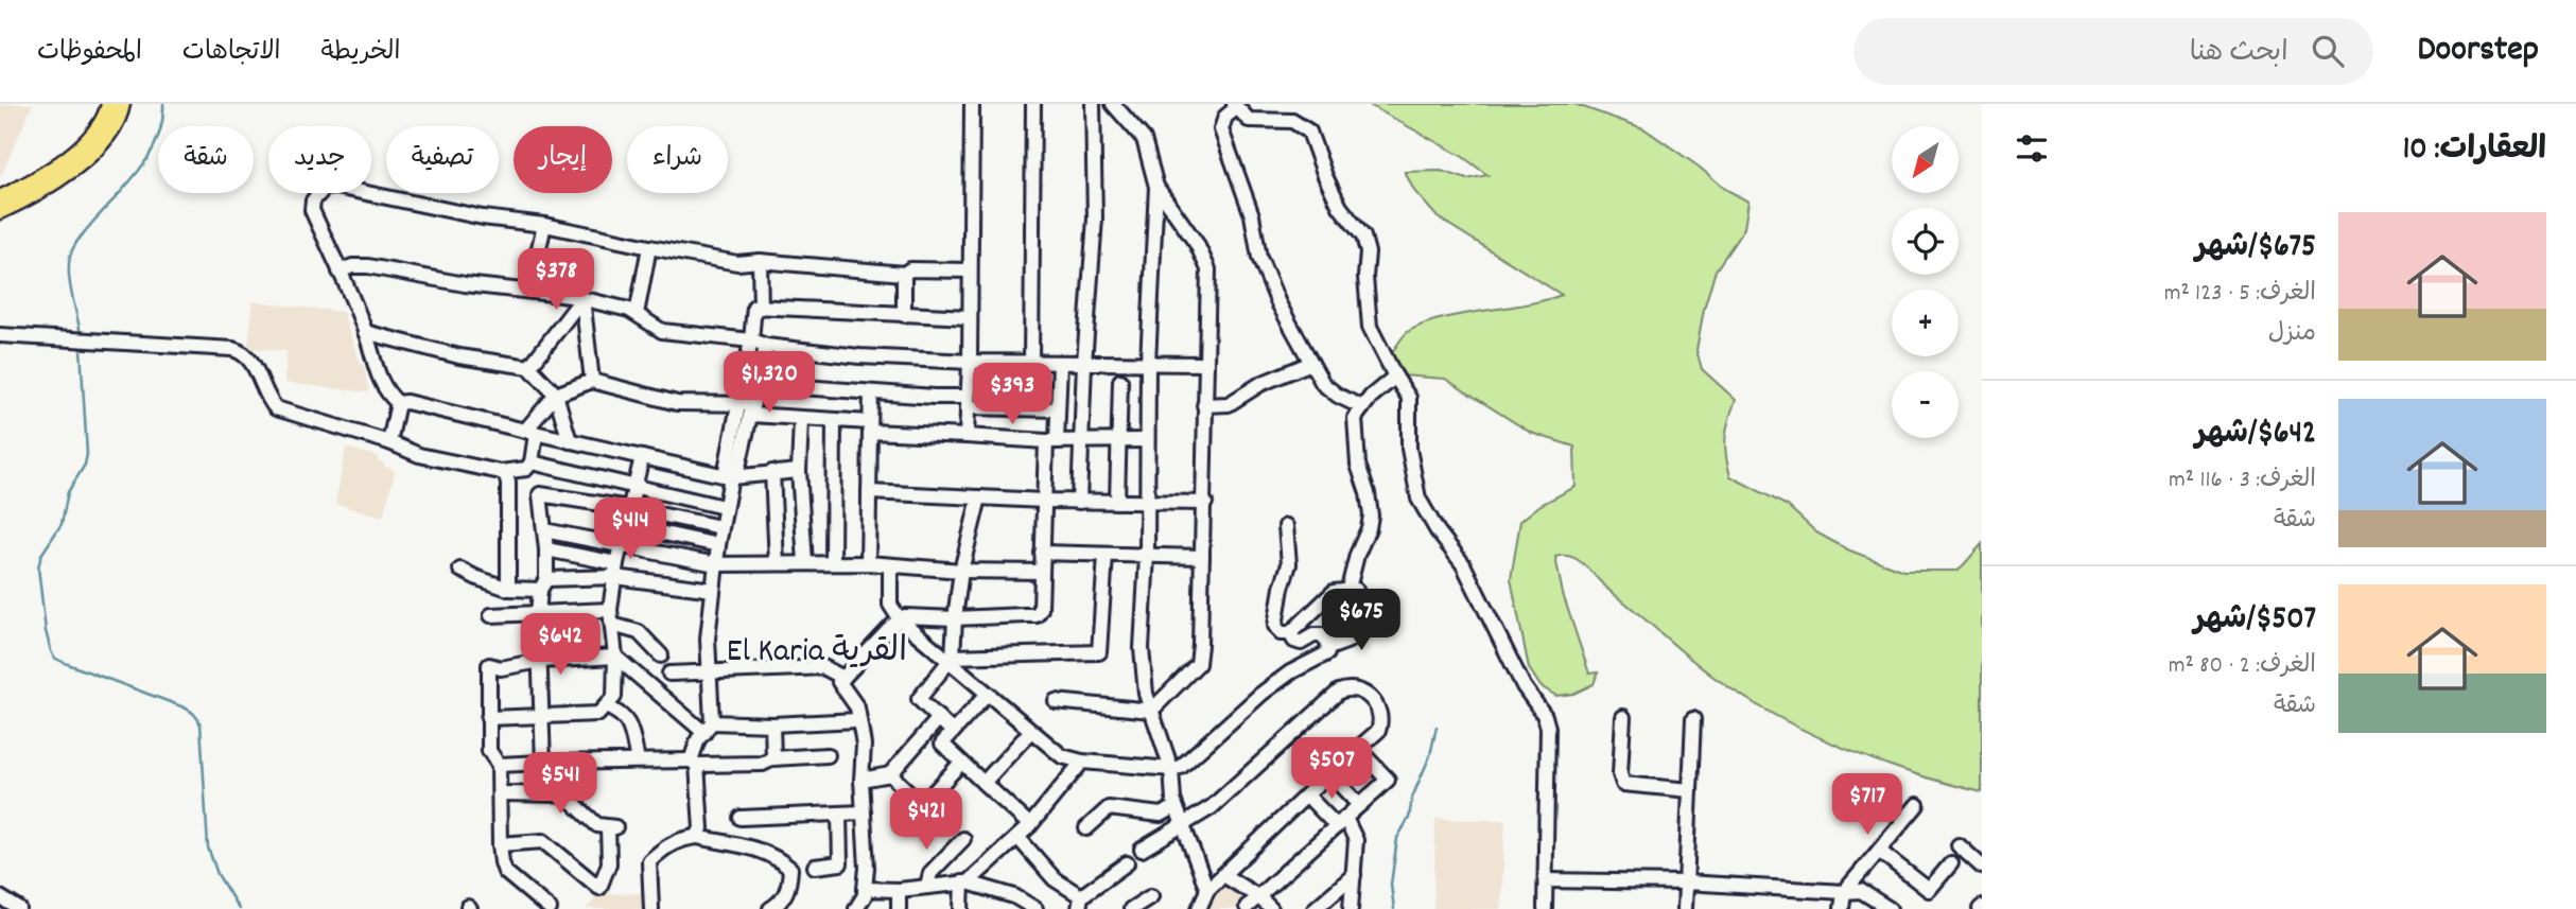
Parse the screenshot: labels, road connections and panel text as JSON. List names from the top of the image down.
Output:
{
  "districts": ["El Karia القرية"],
  "north": "bottom left",
  "page": {
    "header": "Doorstep",
    "search": "ابحث هنا",
    "nav": ["الخريطة", "الاتجاهات", "المحفوظات"],
    "heading": "العقارات: 10",
    "map_buttons": ["+", "−"],
    "chip": [
      "شراء",
      "إيجار",
      "تصفية",
      "جديد",
      "شقة"
    ],
    "list": [
      {
        "name": "$675/شهر",
        "note": "الغرف: 5 · 123 m² · منزل"
      },
      {
        "name": "$642/شهر",
        "note": "الغرف: 3 · 116 m² · شقة"
      },
      {
        "name": "$507/شهر",
        "note": "الغرف: 2 · 80 m² · شقة"
      }
    ],
    "price": [
      "$378",
      "$1,320",
      "$393",
      "$414",
      "$675",
      "$642",
      "$507",
      "$541",
      "$717",
      "$421"
    ]
  }
}
